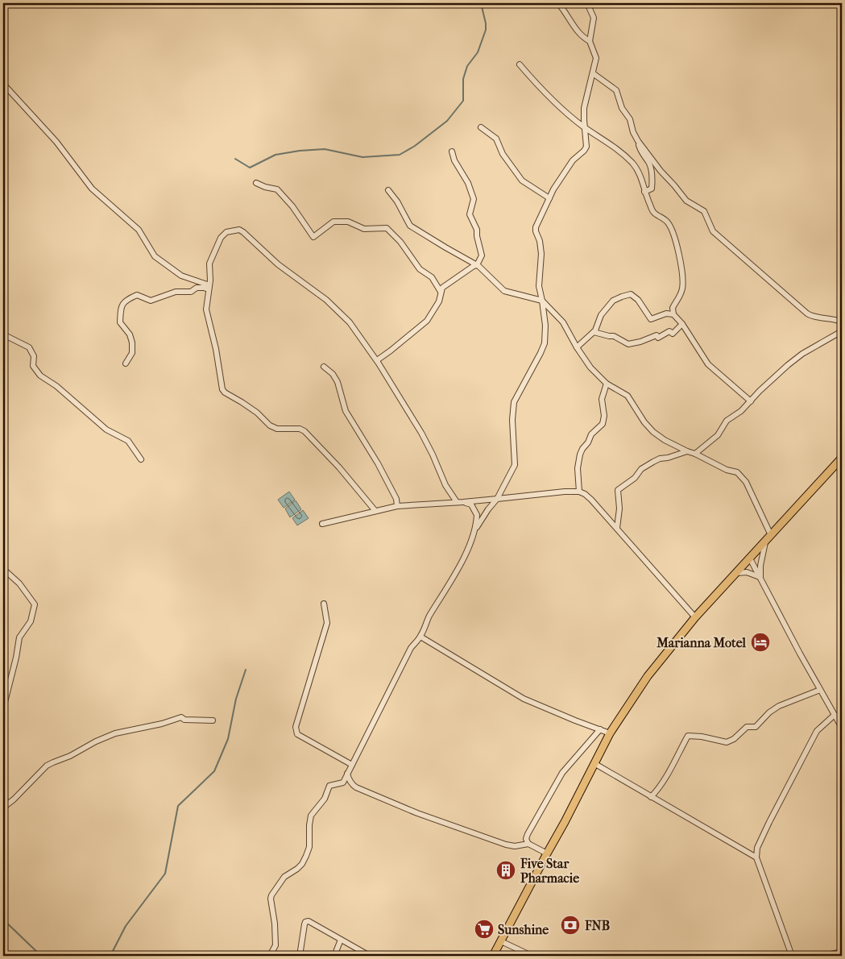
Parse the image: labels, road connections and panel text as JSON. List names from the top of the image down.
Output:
{
  "places": {
    "hotel": ["Marianna Motel"],
    "building": ["Five Star Pharmacie"],
    "bank": ["FNB"],
    "supermarket": ["Sunshine"]
  }
}
